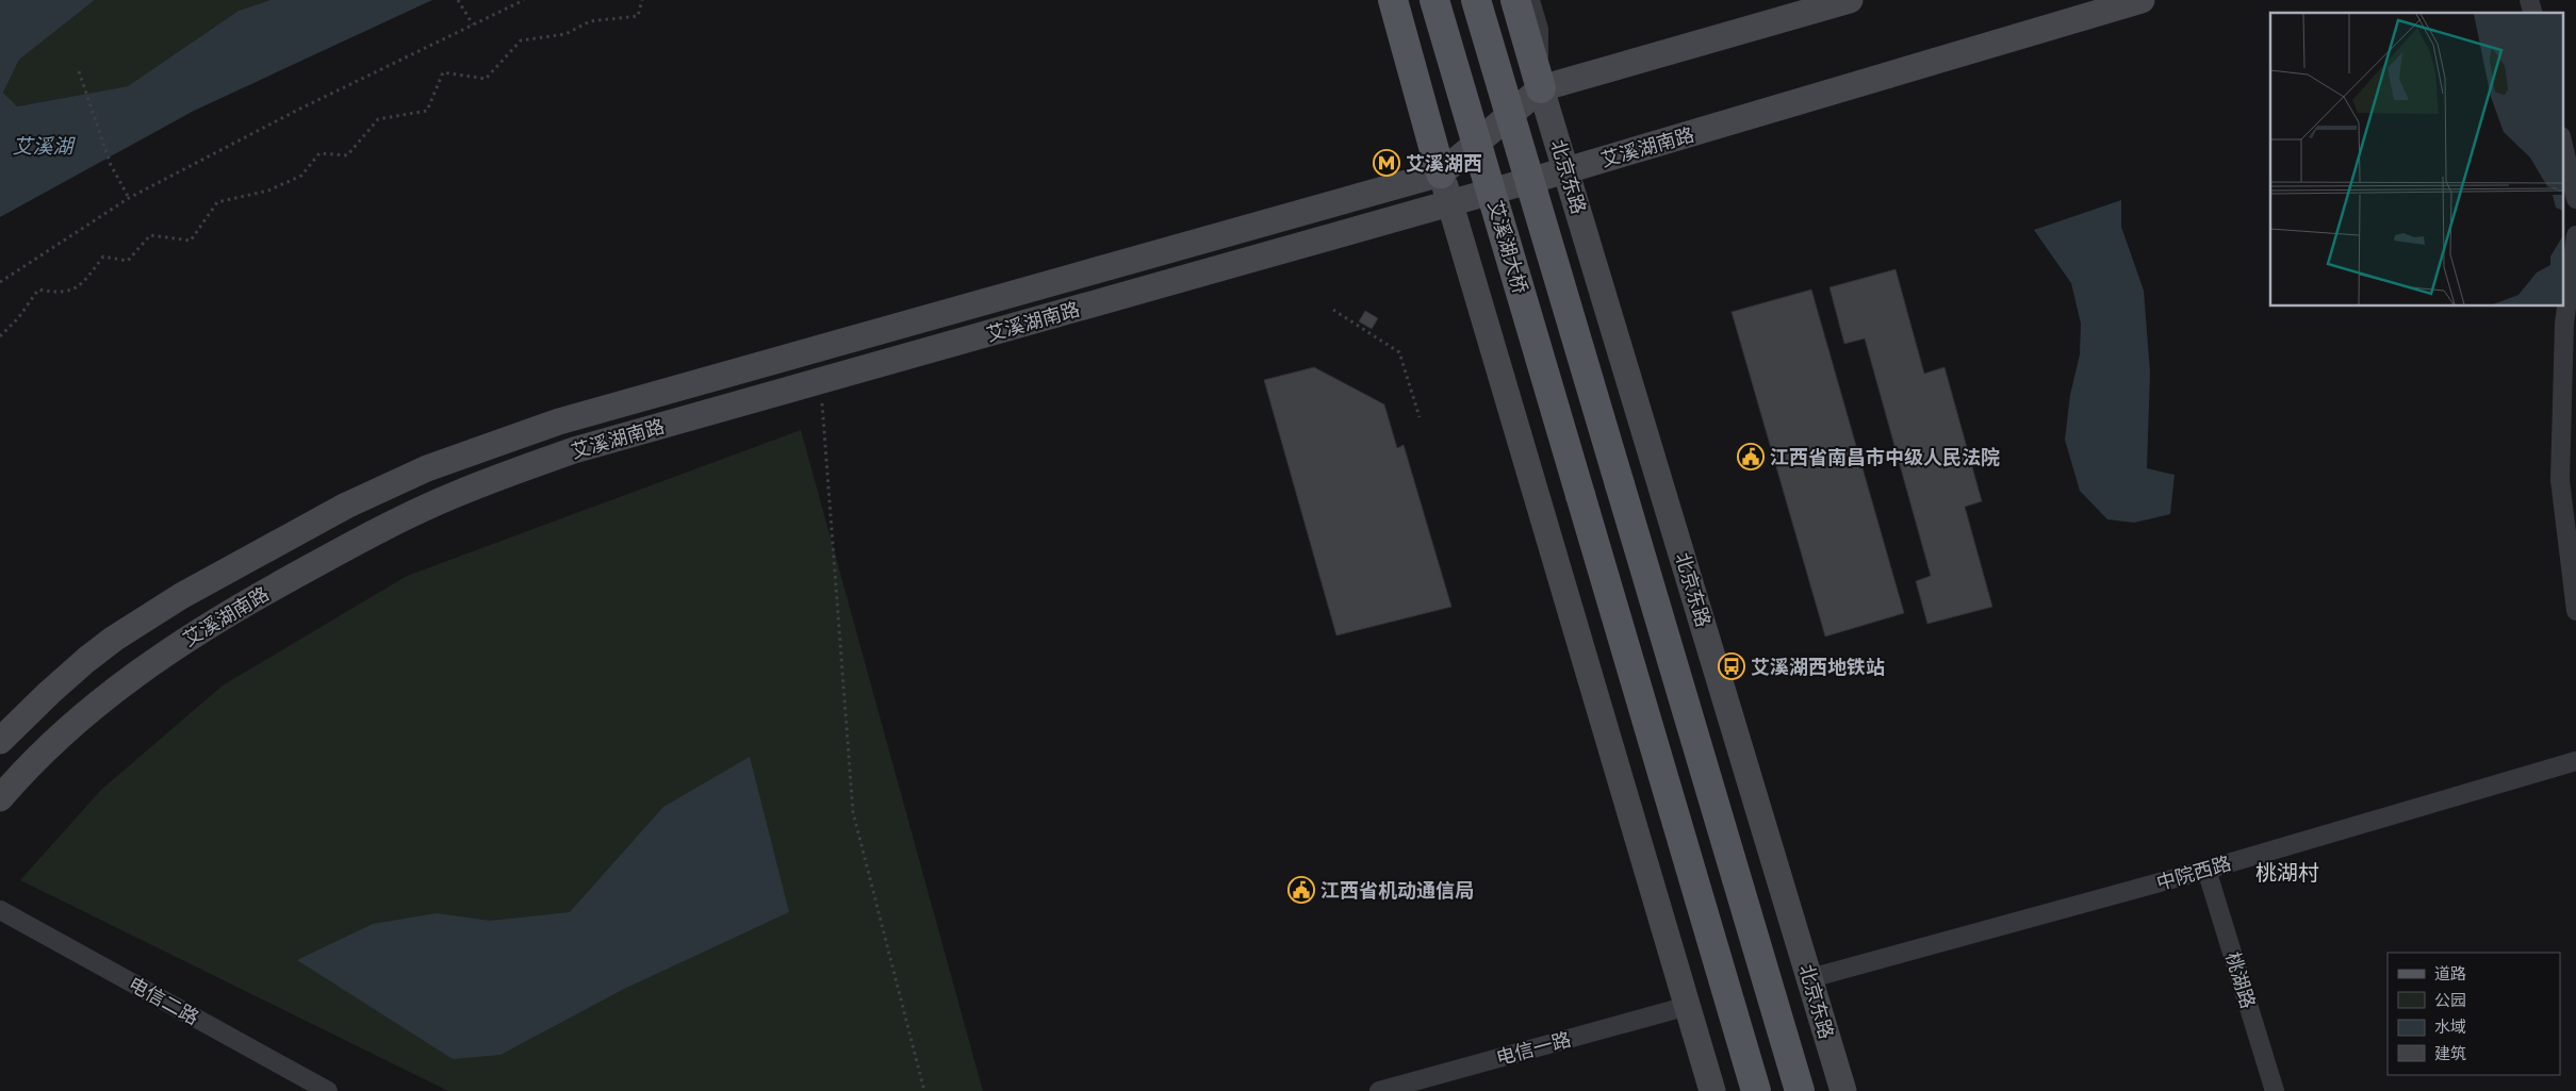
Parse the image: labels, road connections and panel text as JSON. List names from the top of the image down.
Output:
{
  "streets": {
    "main road": ["艾溪湖南路", "北京东路", "艾溪湖大桥"],
    "street": [
      "中院西路",
      "桃湖路",
      "电信二路",
      "电信一路"
    ]
  },
  "crossings": [
    ["艾溪湖南路", "北京东路"],
    ["北京东路", "中院西路"],
    ["中院西路", "桃湖路"]
  ],
  "districts": ["桃湖村"],
  "water": ["艾溪湖"],
  "places": {
    "metro station": ["艾溪湖西"],
    "public building": ["江西省南昌市中级人民法院", "江西省机动通信局"],
    "bus stop": ["艾溪湖西地铁站"]
  },
  "legend": [
    "道路",
    "公园",
    "水域",
    "建筑"
  ]
}
